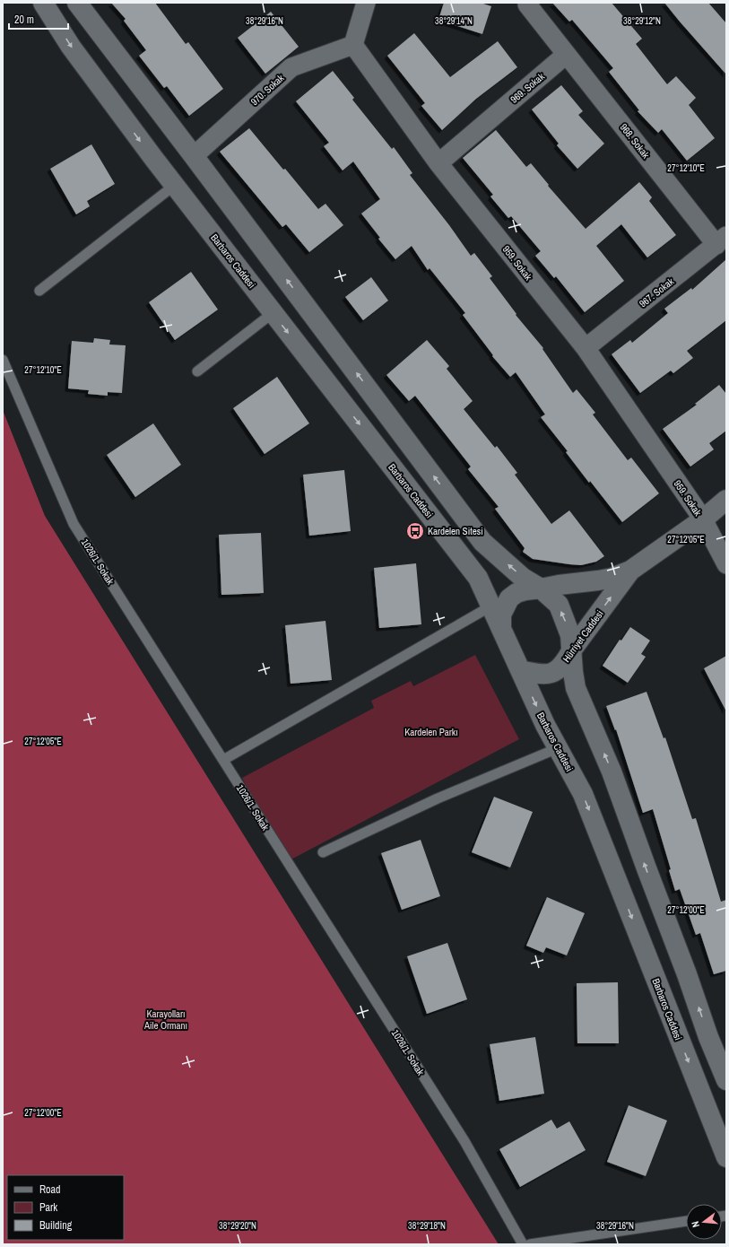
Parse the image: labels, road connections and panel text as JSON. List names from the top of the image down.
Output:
{
  "streets": {
    "main road": ["Barbaros Caddesi", "Hürriyet Caddesi"],
    "street": [
      "969. Sokak",
      "970. Sokak",
      "968. Sokak",
      "959. Sokak",
      "967. Sokak"
    ],
    "lane": ["1026/1. Sokak"]
  },
  "crossings": [
    ["969. Sokak", "968. Sokak"],
    ["969. Sokak", "959. Sokak"],
    ["970. Sokak", "959. Sokak"],
    ["968. Sokak", "967. Sokak"],
    ["Barbaros Caddesi", "Hürriyet Caddesi"],
    ["959. Sokak", "967. Sokak"],
    ["959. Sokak", "Hürriyet Caddesi"]
  ],
  "parks": ["Kardelen Parkı", "Karayolları Aile Ormanı"],
  "places": {
    "bus stop": ["Kardelen Sitesi"]
  },
  "legend": ["Road", "Park", "Building"],
  "scale_bar": "20 m",
  "north": "left",
  "coordinates": [
    "38°29'16\"N",
    "38°29'14\"N",
    "38°29'12\"N",
    "27°12'10\"E",
    "27°12'05\"E",
    "27°12'00\"E",
    "38°29'20\"N",
    "38°29'18\"N"
  ]
}
